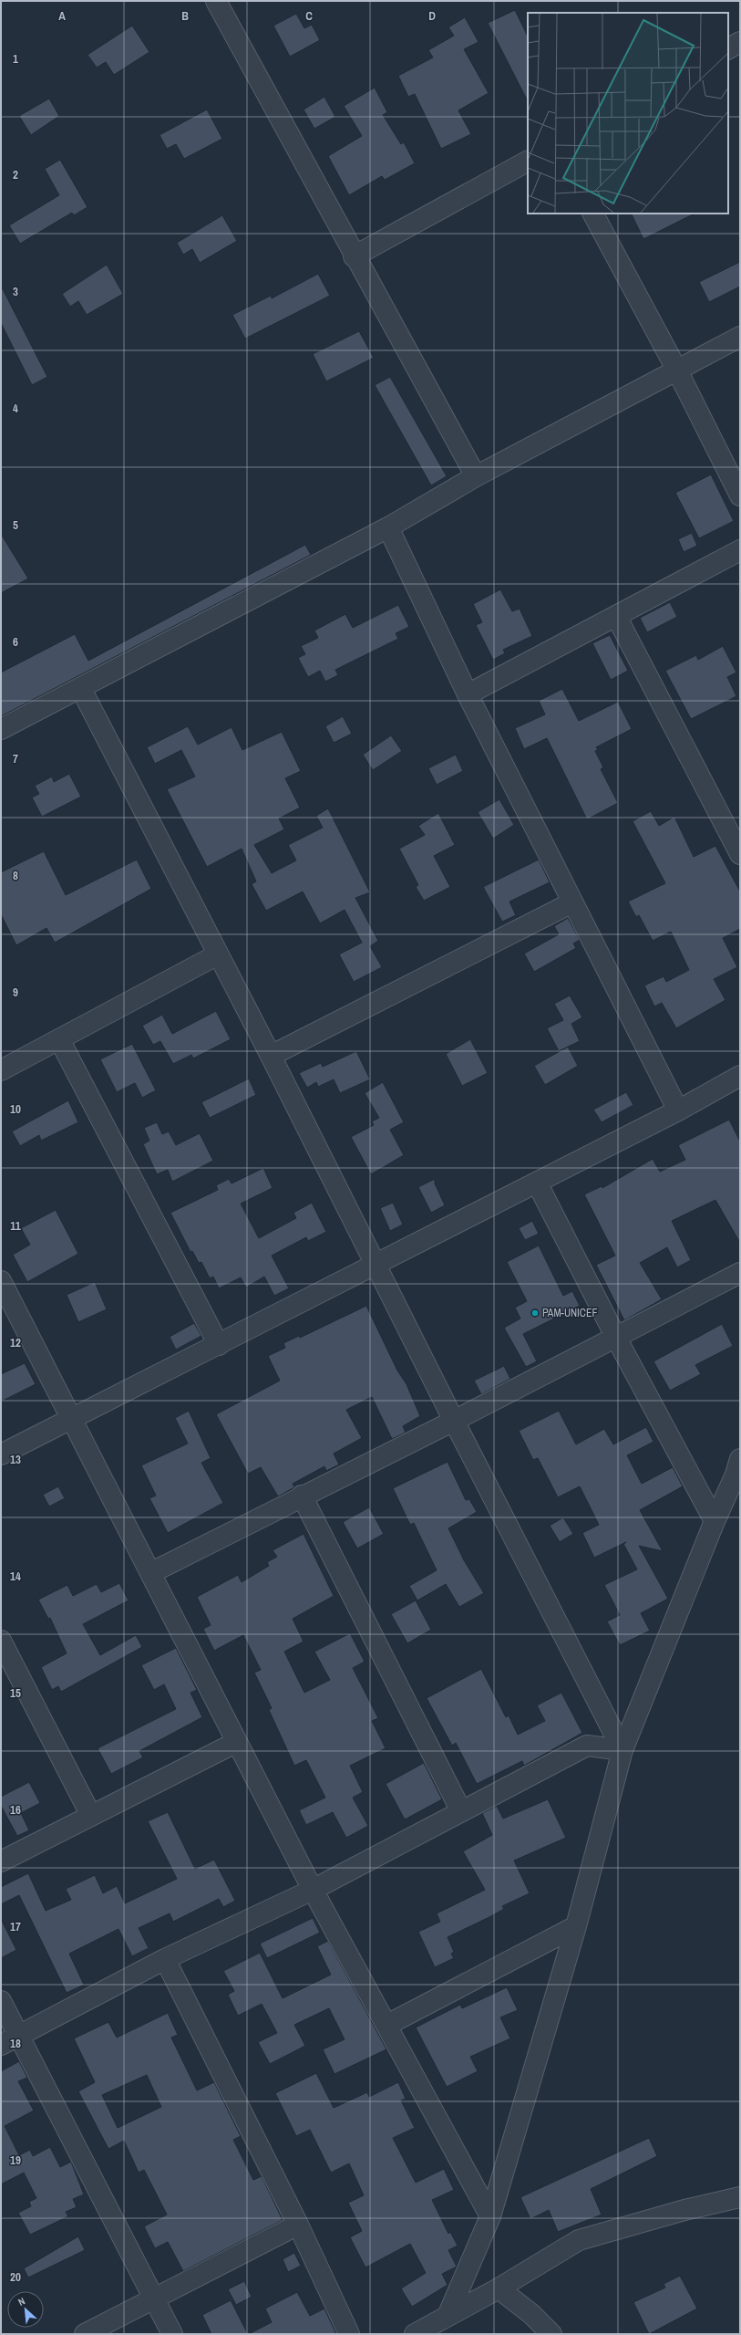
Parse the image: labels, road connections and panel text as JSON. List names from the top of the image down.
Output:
{
  "places": ["PAM-UNICEF"],
  "north": "top left",
  "grid": {
    "columns": [
      "A",
      "B",
      "C",
      "D"
    ],
    "rows": [
      "1",
      "2",
      "3",
      "4",
      "5",
      "6",
      "7",
      "8",
      "9",
      "10",
      "11",
      "12",
      "13",
      "14",
      "15",
      "16",
      "17",
      "18",
      "19",
      "20"
    ]
  }
}
